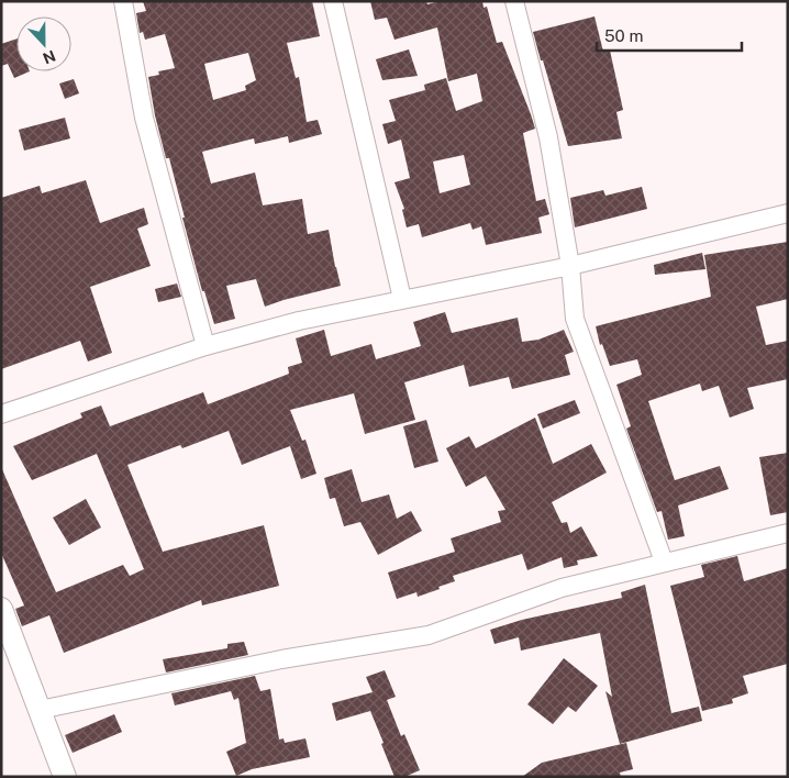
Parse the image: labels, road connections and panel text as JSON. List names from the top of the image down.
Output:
{
  "scale_bar": "50 m",
  "north": "bottom"
}
